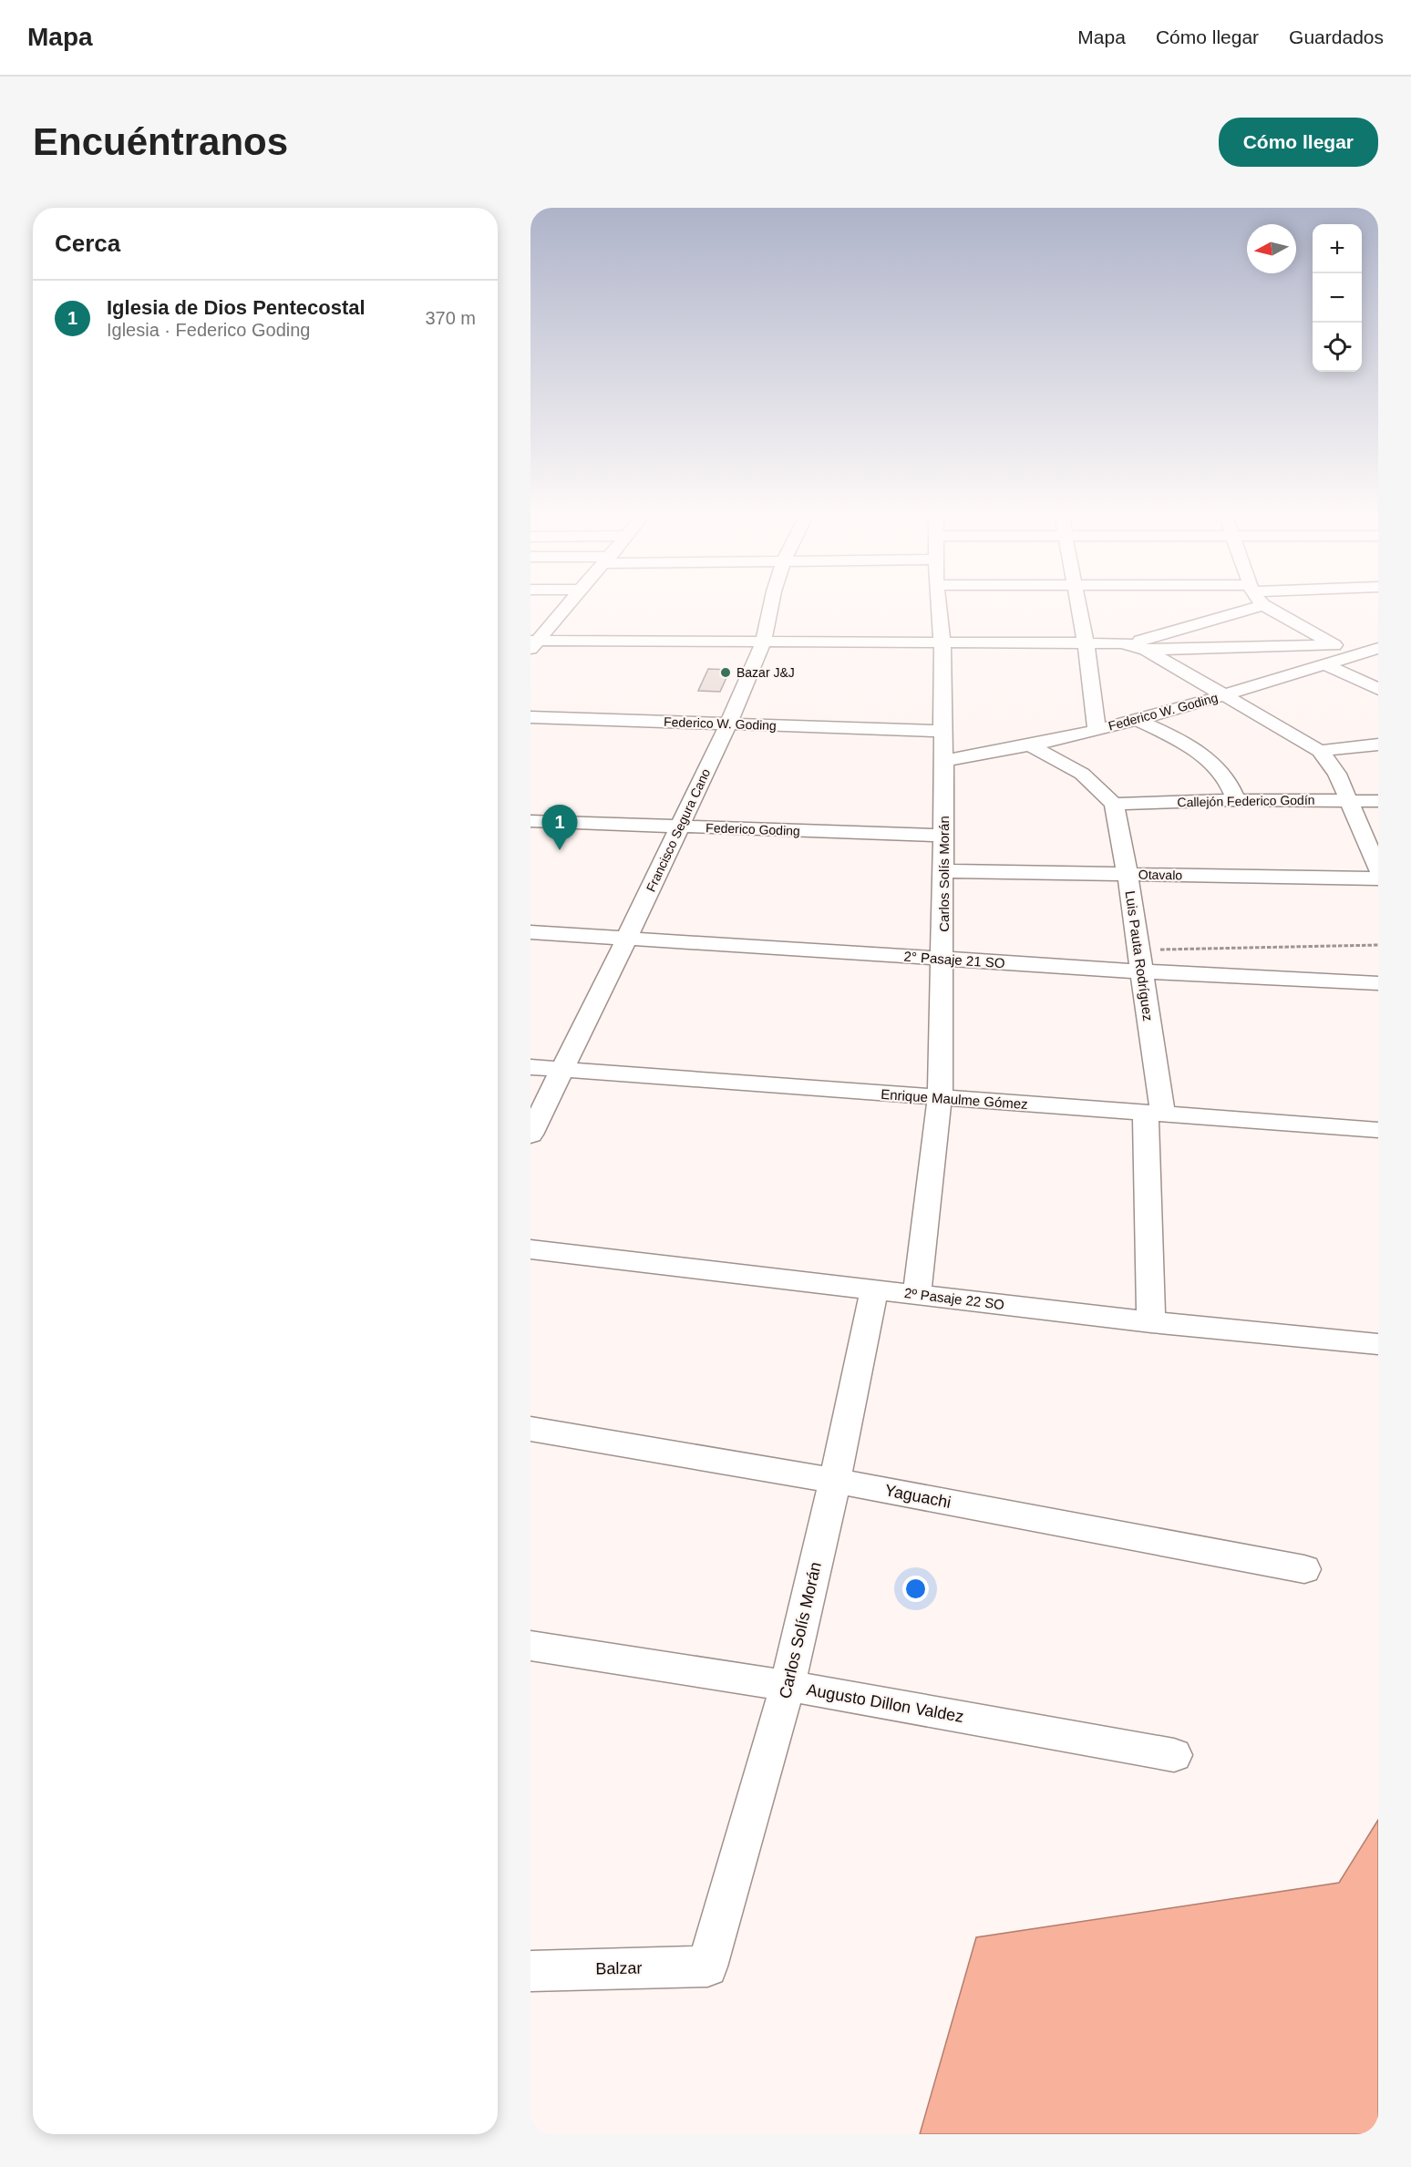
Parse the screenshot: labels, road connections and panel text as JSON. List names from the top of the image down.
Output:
{
  "streets": {
    "street": [
      "Federico W. Goding",
      "Callejón Federico Godín",
      "Federico Goding",
      "Francisco Segura Cano",
      "Carlos Solís Morán",
      "Otavalo",
      "Luis Pauta Rodríguez",
      "2° Pasaje 21 SO",
      "Enrique Maulme Gómez",
      "2º Pasaje 22 SO",
      "Yaguachi",
      "Augusto Dillon Valdez",
      "Balzar"
    ]
  },
  "crossings": [
    ["Federico W. Goding", "Francisco Segura Cano"],
    ["Federico W. Goding", "Carlos Solís Morán"],
    ["Callejón Federico Godín", "Luis Pauta Rodríguez"],
    ["Federico Goding", "Francisco Segura Cano"],
    ["Federico Goding", "Carlos Solís Morán"],
    ["Francisco Segura Cano", "2° Pasaje 21 SO"],
    ["Francisco Segura Cano", "Enrique Maulme Gómez"],
    ["Carlos Solís Morán", "Otavalo"],
    ["Carlos Solís Morán", "2° Pasaje 21 SO"],
    ["Carlos Solís Morán", "Enrique Maulme Gómez"],
    ["Carlos Solís Morán", "2º Pasaje 22 SO"],
    ["Carlos Solís Morán", "Yaguachi"],
    ["Carlos Solís Morán", "Augusto Dillon Valdez"],
    ["Carlos Solís Morán", "Balzar"],
    ["Otavalo", "Luis Pauta Rodríguez"],
    ["Luis Pauta Rodríguez", "2° Pasaje 21 SO"],
    ["Luis Pauta Rodríguez", "Enrique Maulme Gómez"],
    ["Luis Pauta Rodríguez", "2º Pasaje 22 SO"]
  ],
  "places": ["Bazar J&J"],
  "north": "left",
  "page": {
    "header": "Mapa",
    "nav": ["Mapa", "Cómo llegar", "Guardados"],
    "buttons": "Cómo llegar",
    "title": "Encuéntranos",
    "heading": "Cerca",
    "map_buttons": ["+", "−"],
    "list": [
      {
        "mark": "1",
        "name": "Iglesia de Dios Pentecostal",
        "note": "Iglesia · Federico Goding",
        "value": "370 m"
      }
    ],
    "pins": "1"
  }
}
